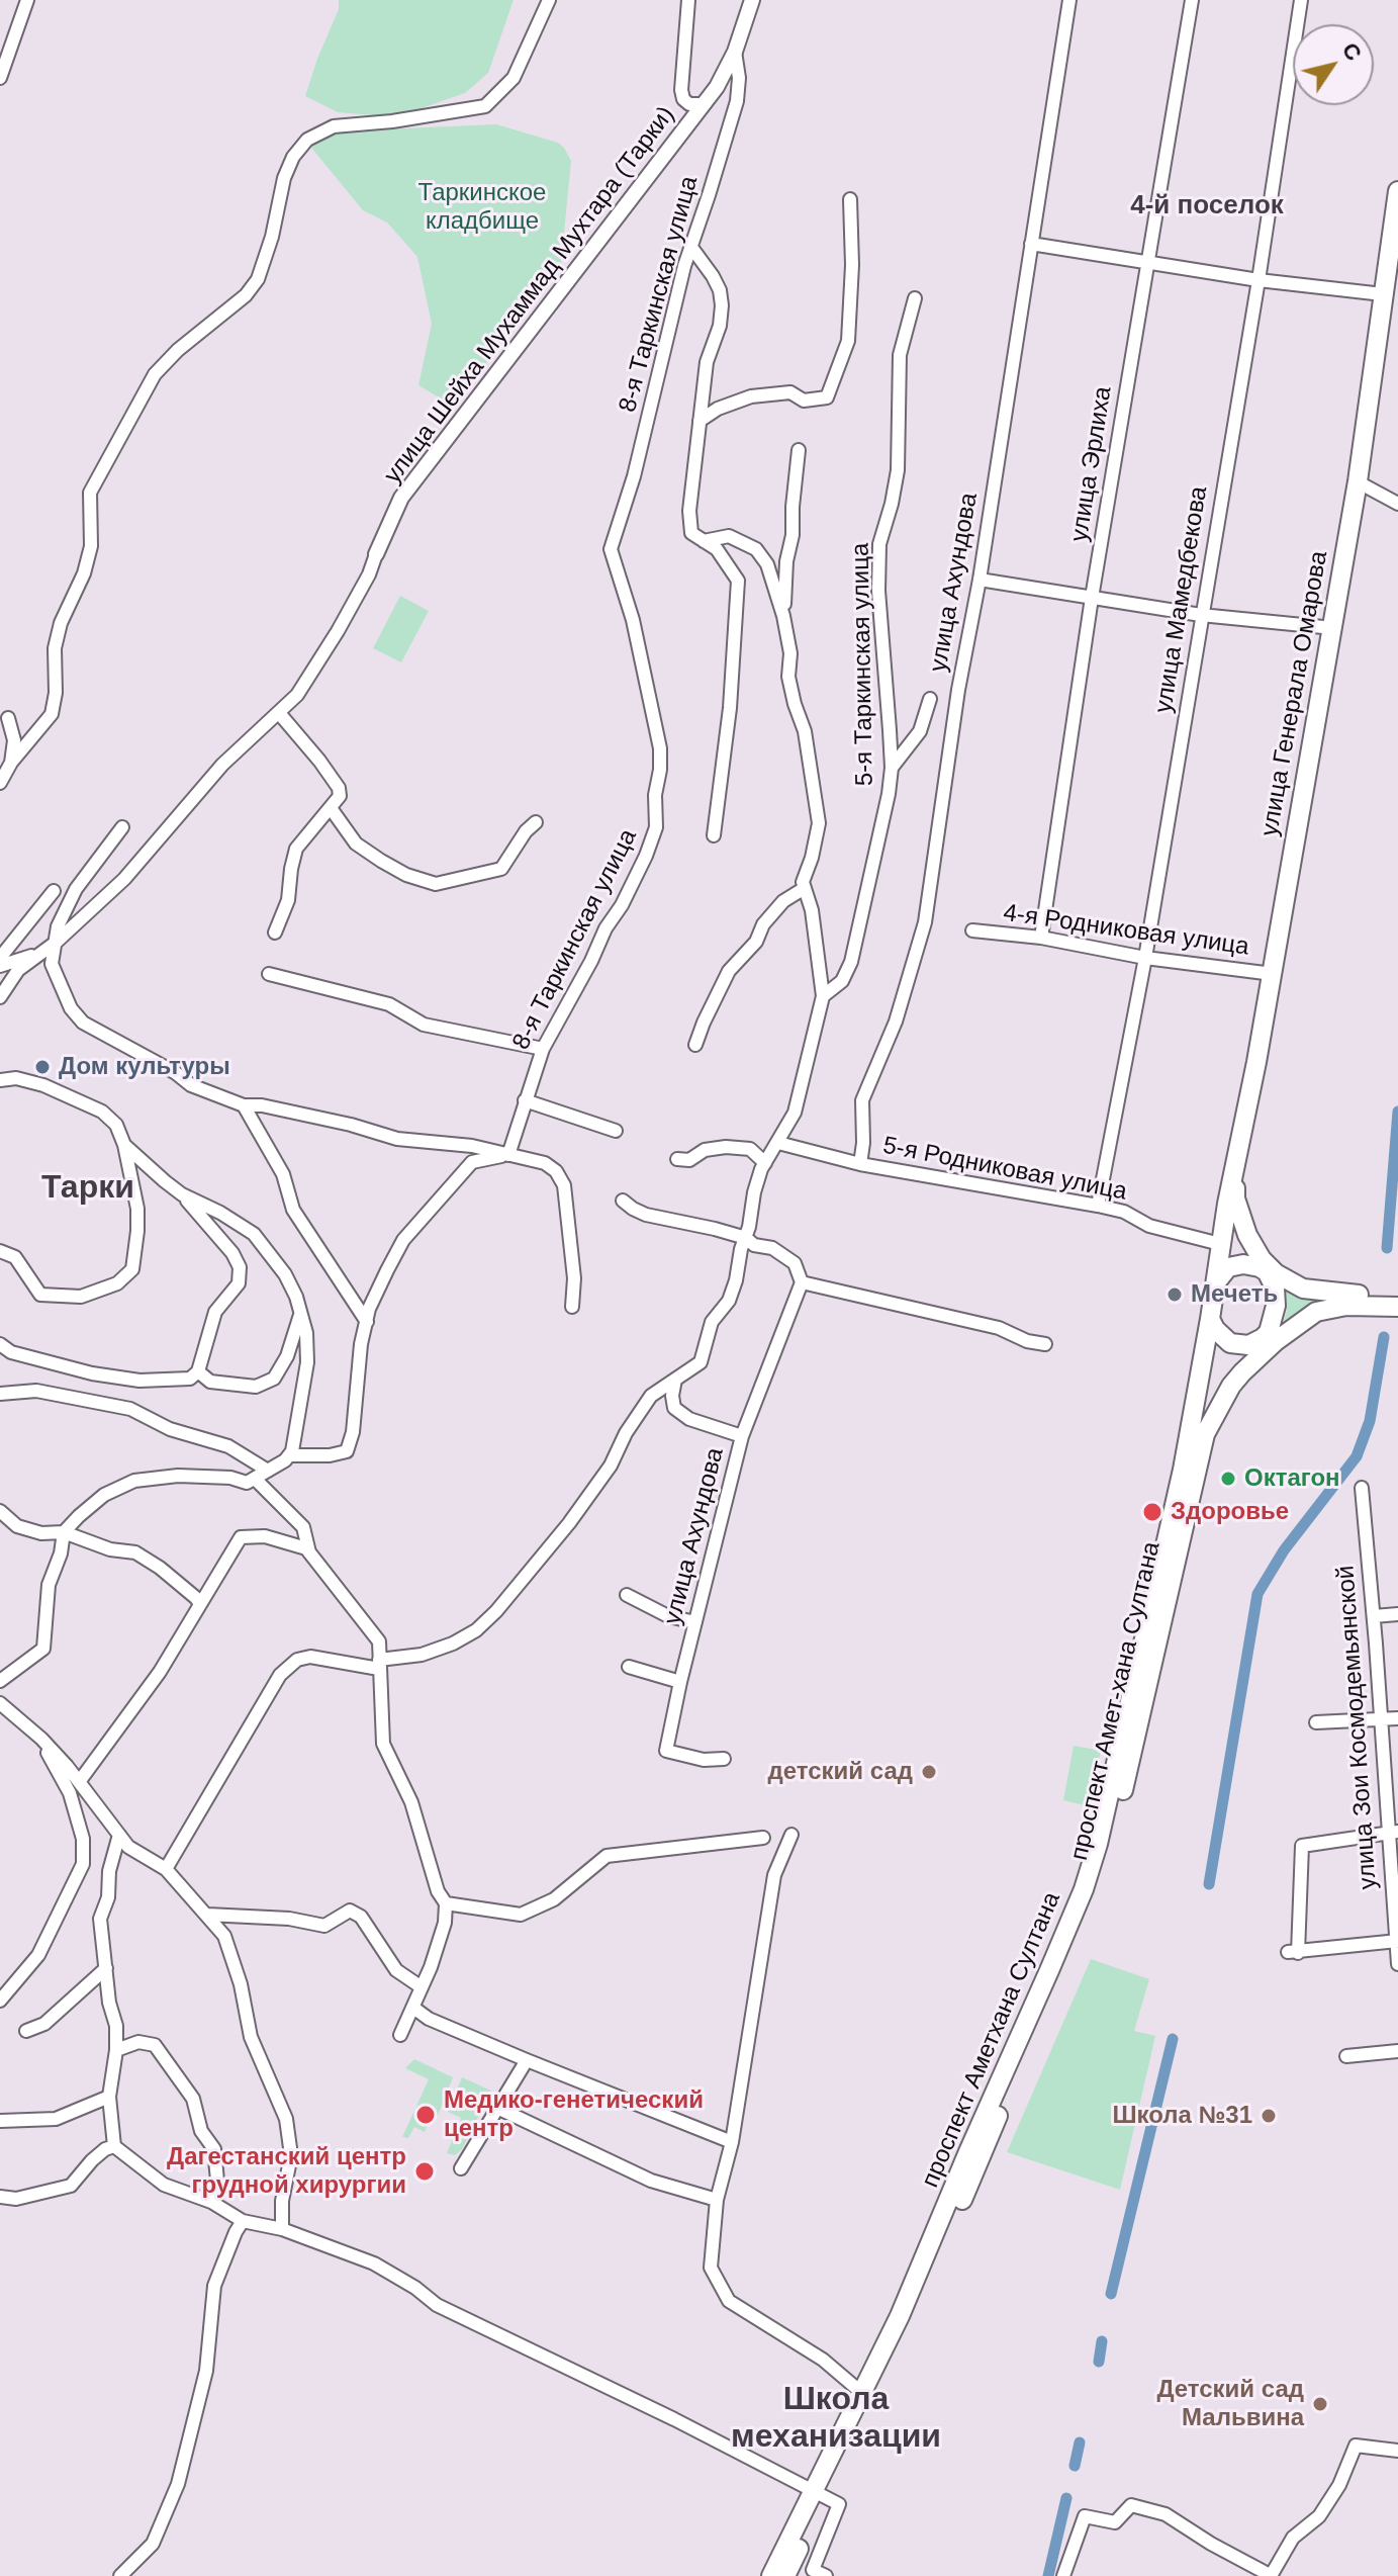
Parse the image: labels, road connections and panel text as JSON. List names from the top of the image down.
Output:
{
  "streets": {
    "main road": ["улица Генерала Омарова", "проспект Аметхана Султана"],
    "street": [
      "8-я Таркинская улица",
      "улица Шейха Мухаммад Мухтара (Тарки)",
      "улица Эрлиха",
      "улица Ахундова",
      "улица Мамедбекова",
      "5-я Таркинская улица",
      "4-я Родниковая улица",
      "5-я Родниковая улица",
      "улица Зои Космодемьянской"
    ]
  },
  "crossings": [
    ["8-я Таркинская улица", "улица Шейха Мухаммад Мухтара (Тарки)"],
    ["улица Эрлиха", "4-я Родниковая улица"],
    ["улица Ахундова", "5-я Родниковая улица"],
    ["улица Мамедбекова", "4-я Родниковая улица"],
    ["улица Мамедбекова", "5-я Родниковая улица"],
    ["5-я Таркинская улица", "5-я Родниковая улица"],
    ["улица Генерала Омарова", "4-я Родниковая улица"],
    ["улица Генерала Омарова", "5-я Родниковая улица"]
  ],
  "districts": ["4-й поселок", "Тарки", "Школа механизации"],
  "parks": ["Таркинское кладбище"],
  "places": [
    "Дом культуры",
    "Мечеть",
    "Октагон",
    "Здоровье",
    "детский сад",
    "Медико-генетический центр",
    "Школа №31",
    "Дагестанский центр грудной хирургии",
    "Детский сад Мальвина"
  ],
  "north": "top right"
}
